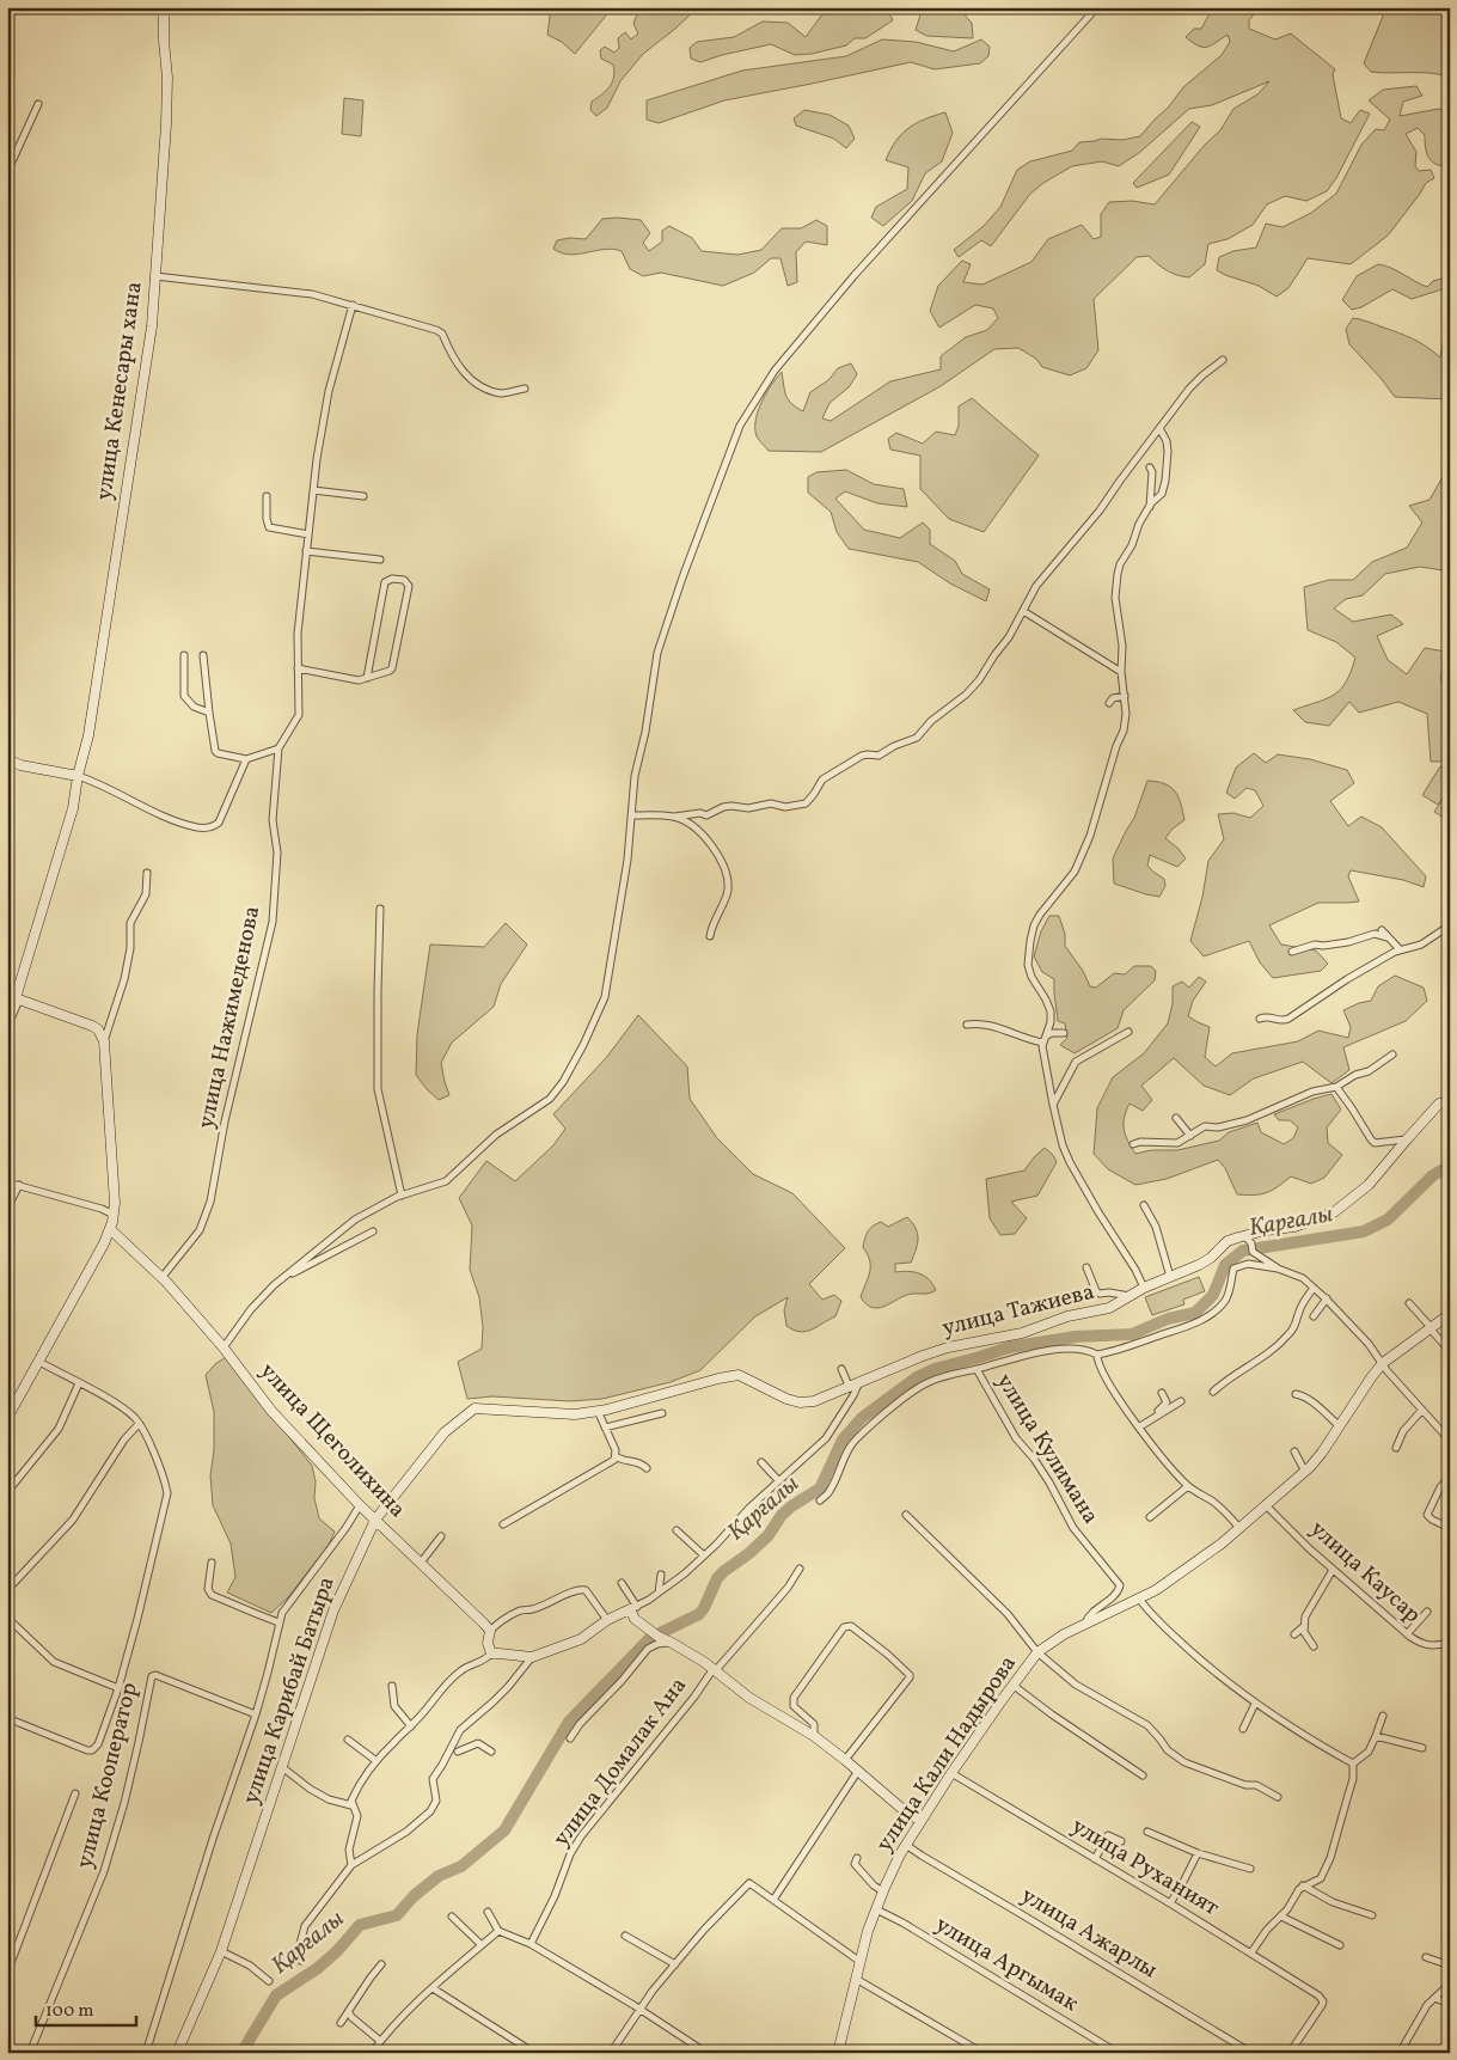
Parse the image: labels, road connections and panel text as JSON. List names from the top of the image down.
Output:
{
  "streets": {
    "street": [
      "улица Кенесары хана",
      "улица Нажимеденова",
      "улица Тажиева",
      "улица Щеголихина",
      "улица Кулимана",
      "улица Каусар",
      "улица Карибай Батыра",
      "улица Кали Надырова",
      "улица Домалак Ана",
      "улица Кооператор",
      "улица Руханият",
      "улица Ажарлы",
      "улица Аргымак"
    ]
  },
  "crossings": [
    ["улица Нажимеденова", "улица Щеголихина"],
    ["улица Тажиева", "улица Карибай Батыра"],
    ["улица Щеголихина", "улица Карибай Батыра"],
    ["улица Кулимана", "улица Кали Надырова"],
    ["улица Каусар", "улица Кали Надырова"],
    ["улица Кали Надырова", "улица Руханият"],
    ["улица Кали Надырова", "улица Ажарлы"],
    ["улица Кали Надырова", "улица Аргымак"]
  ],
  "water": ["Қарғалы"],
  "scale_bar": "100 m"
}
